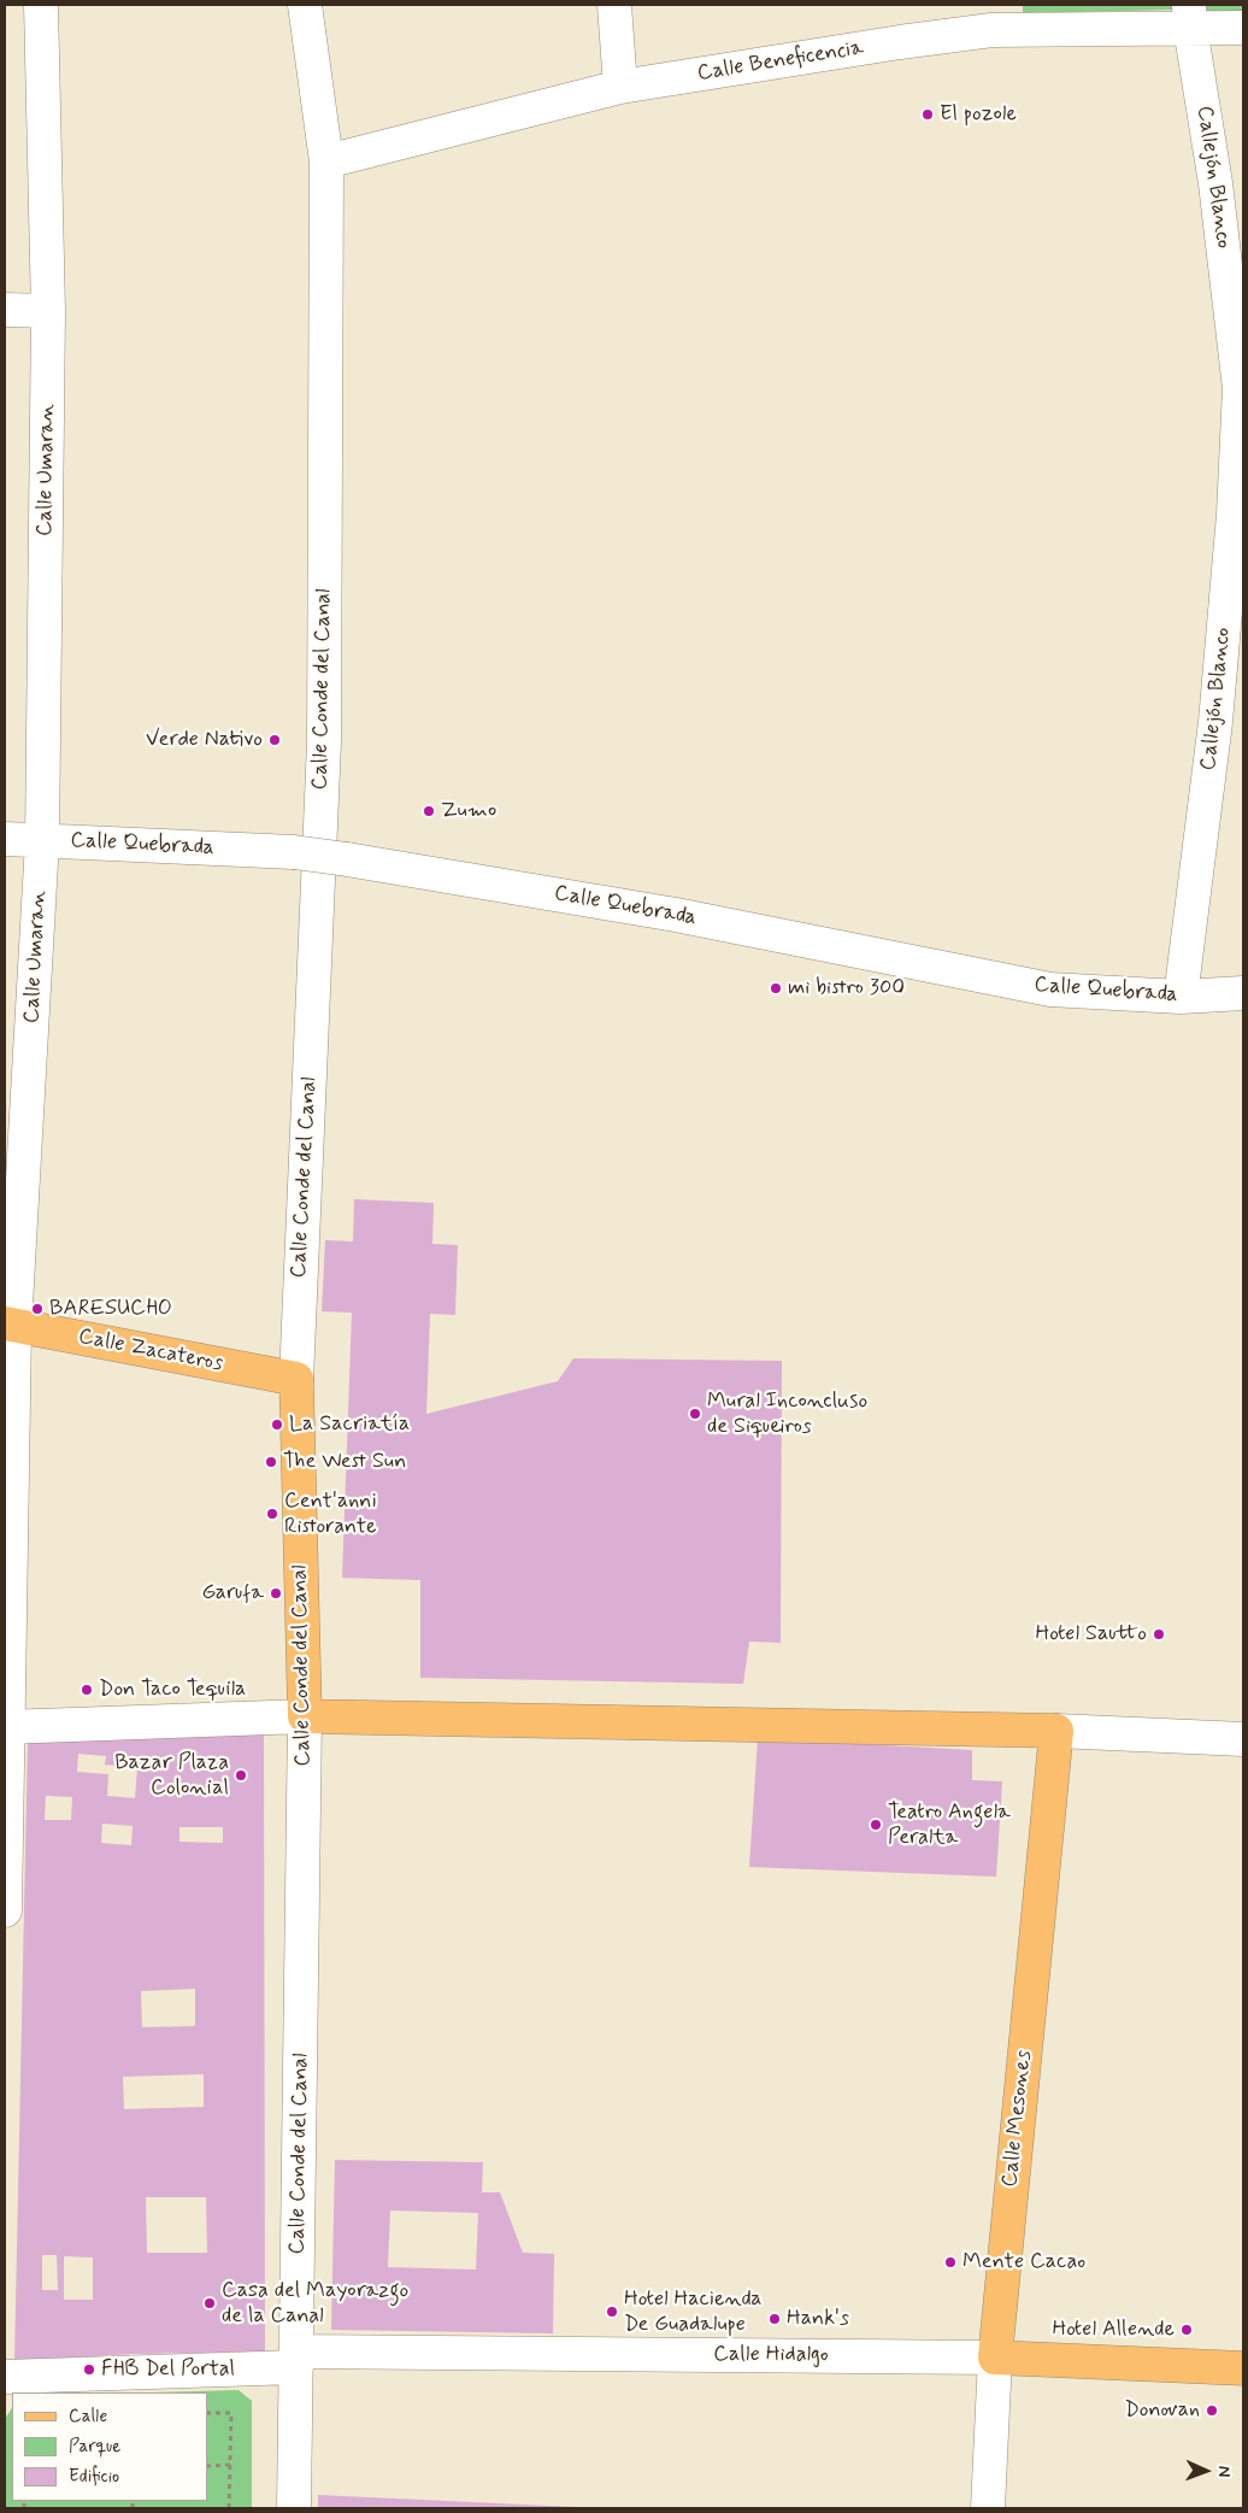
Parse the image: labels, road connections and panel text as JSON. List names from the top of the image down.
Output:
{
  "streets": {
    "main road": [
      "Calle Conde del Canal",
      "Calle Zacateros",
      "Calle Mesones",
      "Calle Hidalgo"
    ],
    "street": [
      "Calle Beneficencia",
      "Callejón Blanco",
      "Calle Umaran",
      "Calle Quebrada"
    ]
  },
  "crossings": [
    ["Calle Beneficencia", "Callejón Blanco"],
    ["Calle Beneficencia", "Calle Conde del Canal"],
    ["Callejón Blanco", "Calle Quebrada"],
    ["Calle Umaran", "Calle Quebrada"],
    ["Calle Umaran", "Calle Zacateros"],
    ["Calle Conde del Canal", "Calle Zacateros"],
    ["Calle Conde del Canal", "Calle Hidalgo"],
    ["Calle Mesones", "Calle Hidalgo"]
  ],
  "places": [
    "El pozole",
    "Verde Nativo",
    "Zumo",
    "mi bistro 300",
    "BARESUCHO",
    "Mural Inconcluso de Siqueiros",
    "La Sacriatía",
    "The West Sun",
    "Cent'anni Ristorante",
    "Garufa",
    "Hotel Sautto",
    "Don Taco Tequila",
    "Bazar Plaza Colonial",
    "Teatro Angela Peralta",
    "Mente Cacao",
    "Casa del Mayorazgo de la Canal",
    "Hotel Hacienda De Guadalupe",
    "Hank's",
    "Hotel Allende",
    "FHB Del Portal",
    "Donovan"
  ],
  "legend": ["Calle", "Parque", "Edificio"],
  "north": "right"
}
